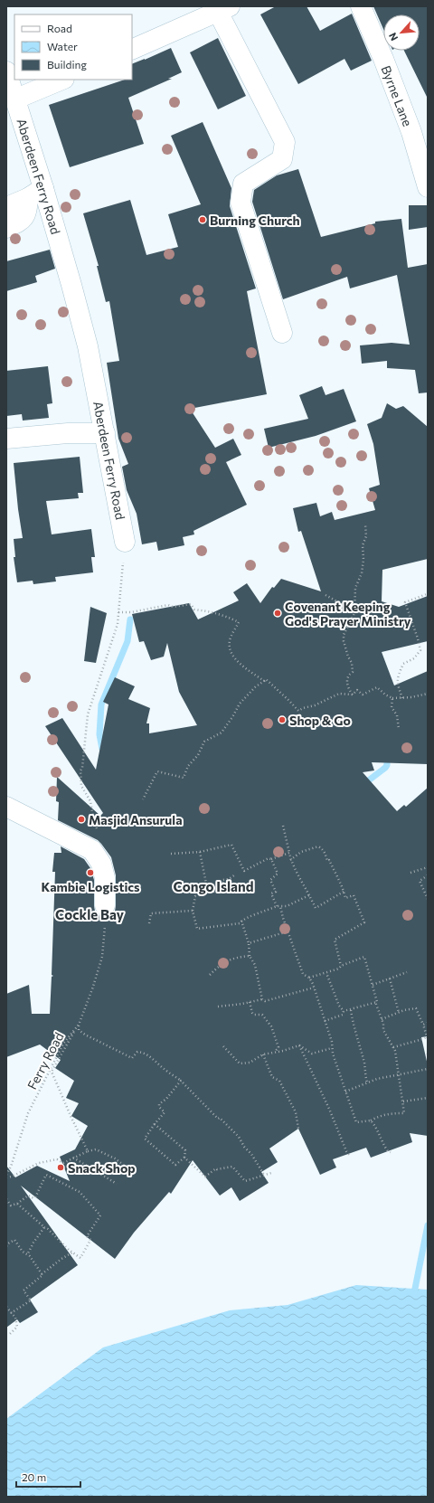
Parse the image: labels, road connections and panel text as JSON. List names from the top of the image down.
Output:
{
  "streets": {
    "street": ["Byrne Lane", "Aberdeen Ferry Road"],
    "path": ["Ferry Road"]
  },
  "districts": ["Congo Island", "Cockle Bay"],
  "places": [
    "Burning Church",
    "Covenant Keeping God's Prayer Ministry",
    "Shop & Go",
    "Masjid Ansurula",
    "Kambie Logistics",
    "Snack Shop"
  ],
  "legend": ["Road", "Water", "Building"],
  "scale_bar": "20 m",
  "north": "bottom left"
}
